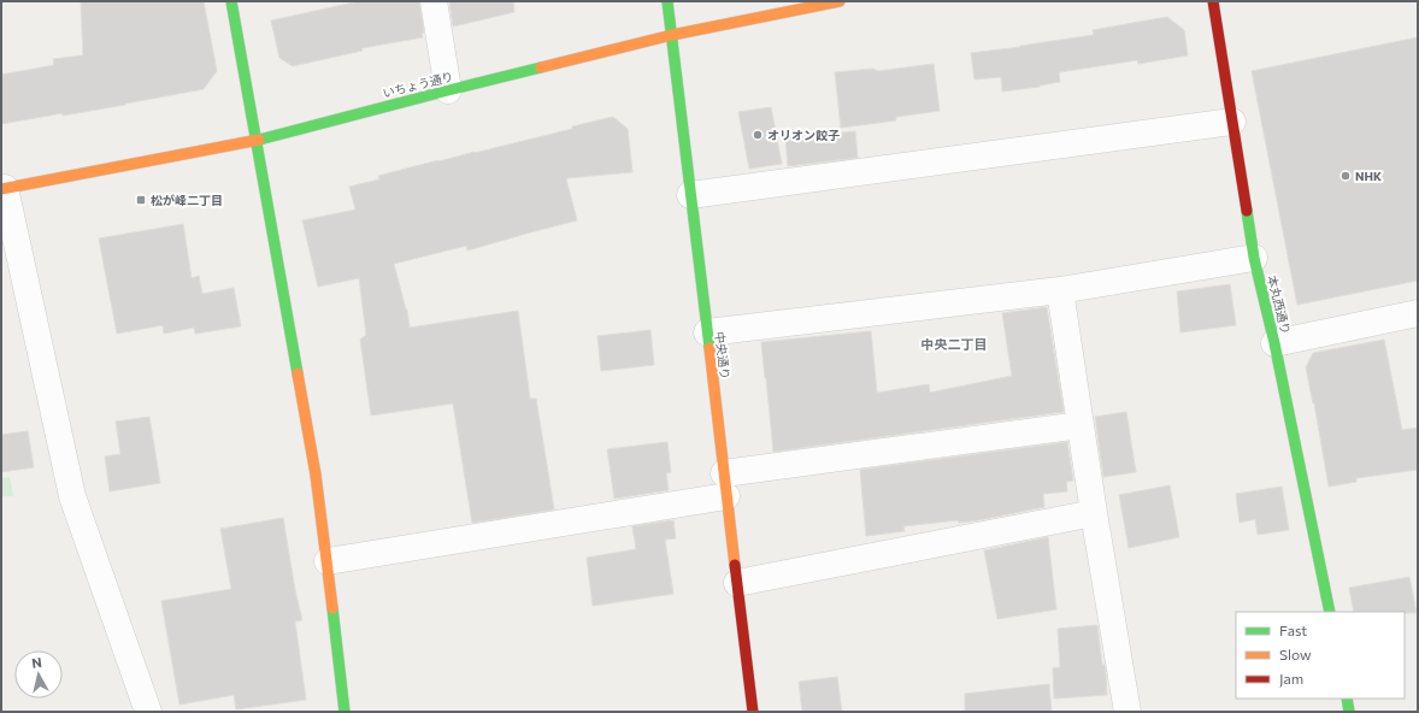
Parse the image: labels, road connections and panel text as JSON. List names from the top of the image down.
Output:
{
  "streets": {
    "street": ["いちょう通り", "本丸西通り", "中央通り"]
  },
  "crossings": [
    ["いちょう通り", "中央通り"]
  ],
  "districts": ["中央二丁目"],
  "places": {
    "other": ["オリオン餃子", "NHK"],
    "transit": ["松が峰二丁目"]
  },
  "legend": ["Fast", "Slow", "Jam"],
  "north": "top"
}
